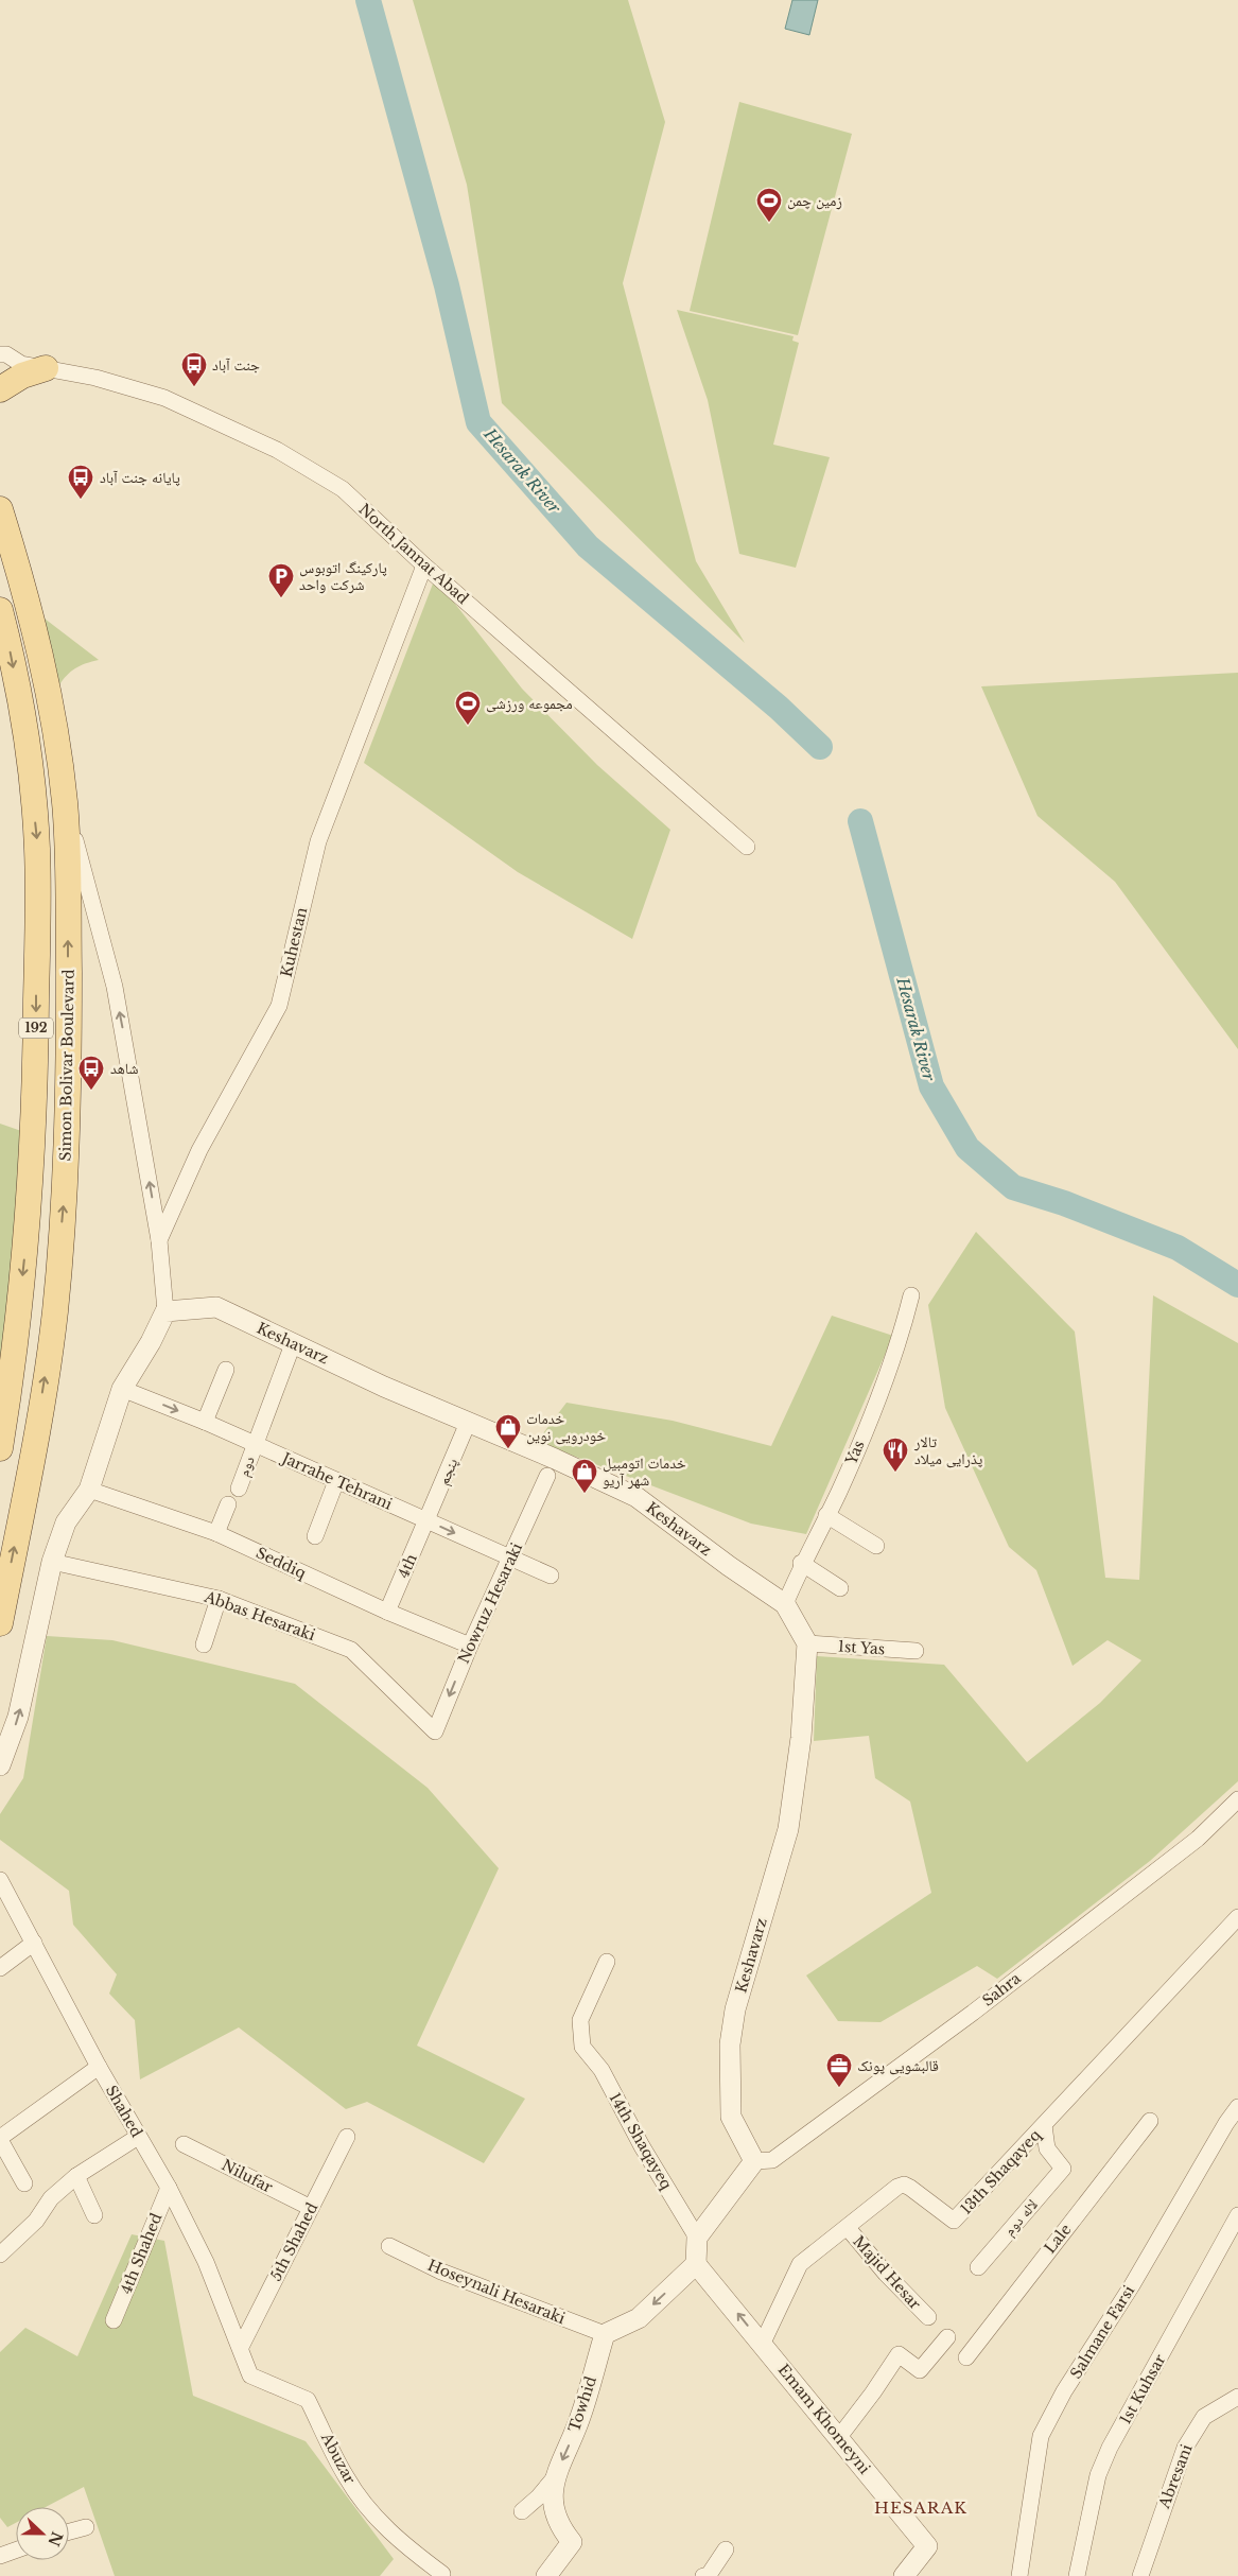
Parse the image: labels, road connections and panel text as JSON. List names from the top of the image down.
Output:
{
  "streets": {
    "main road": ["192", "Simon Bolivar Boulevard"],
    "street": [
      "North Jannat Abad",
      "Kuhestan",
      "Keshavarz",
      "Yas",
      "دوم",
      "پنجم",
      "Jarrahe Tehrani",
      "Seddiq",
      "4th",
      "Nowruz Hesaraki",
      "Abbas Hesaraki",
      "1st Yas",
      "Sahra",
      "Shahed",
      "14th Shaqayeq",
      "13th Shaqayeq",
      "Nilufar",
      "لاله دوم",
      "Lale",
      "5th Shahed",
      "4th Shahed",
      "Majid Hesar",
      "Hoseynali Hesaraki",
      "Salmane Farsi",
      "1st Kuhsar",
      "Towhid",
      "Emam Khomeyni",
      "Abuzar",
      "Abresani"
    ]
  },
  "crossings": [
    ["North Jannat Abad", "Kuhestan"],
    ["Kuhestan", "Keshavarz"],
    ["Keshavarz", "Yas"],
    ["Keshavarz", "دوم"],
    ["Keshavarz", "پنجم"],
    ["Keshavarz", "1st Yas"],
    ["Keshavarz", "Sahra"],
    ["دوم", "Jarrahe Tehrani"],
    ["پنجم", "Jarrahe Tehrani"],
    ["پنجم", "4th"],
    ["Jarrahe Tehrani", "4th"],
    ["Jarrahe Tehrani", "Nowruz Hesaraki"],
    ["Seddiq", "4th"],
    ["Seddiq", "Nowruz Hesaraki"],
    ["Nowruz Hesaraki", "Abbas Hesaraki"],
    ["Shahed", "5th Shahed"],
    ["Shahed", "4th Shahed"],
    ["Shahed", "Abuzar"],
    ["13th Shaqayeq", "لاله دوم"],
    ["13th Shaqayeq", "Majid Hesar"],
    ["13th Shaqayeq", "Emam Khomeyni"],
    ["Nilufar", "5th Shahed"],
    ["5th Shahed", "Abuzar"],
    ["Hoseynali Hesaraki", "Towhid"]
  ],
  "one_way": ["Jarrahe Tehrani", "Towhid"],
  "districts": ["HESARAK"],
  "water": ["Hesarak River"],
  "places": {
    "sports": ["زمین چمن", "مجموعه ورزشی"],
    "bus stop": ["جنت آباد", "پایانه جنت آباد", "شاهد"],
    "parking": ["پارکینگ اتوبوس شرکت واحد"],
    "shop": ["خدمات خودرویی نوین", "خدمات اتومبیل شهر آریو"],
    "restaurant": ["تالار پذرایی میلاد"],
    "office": ["قالبشویی پونک"]
  },
  "north": "right"
}
